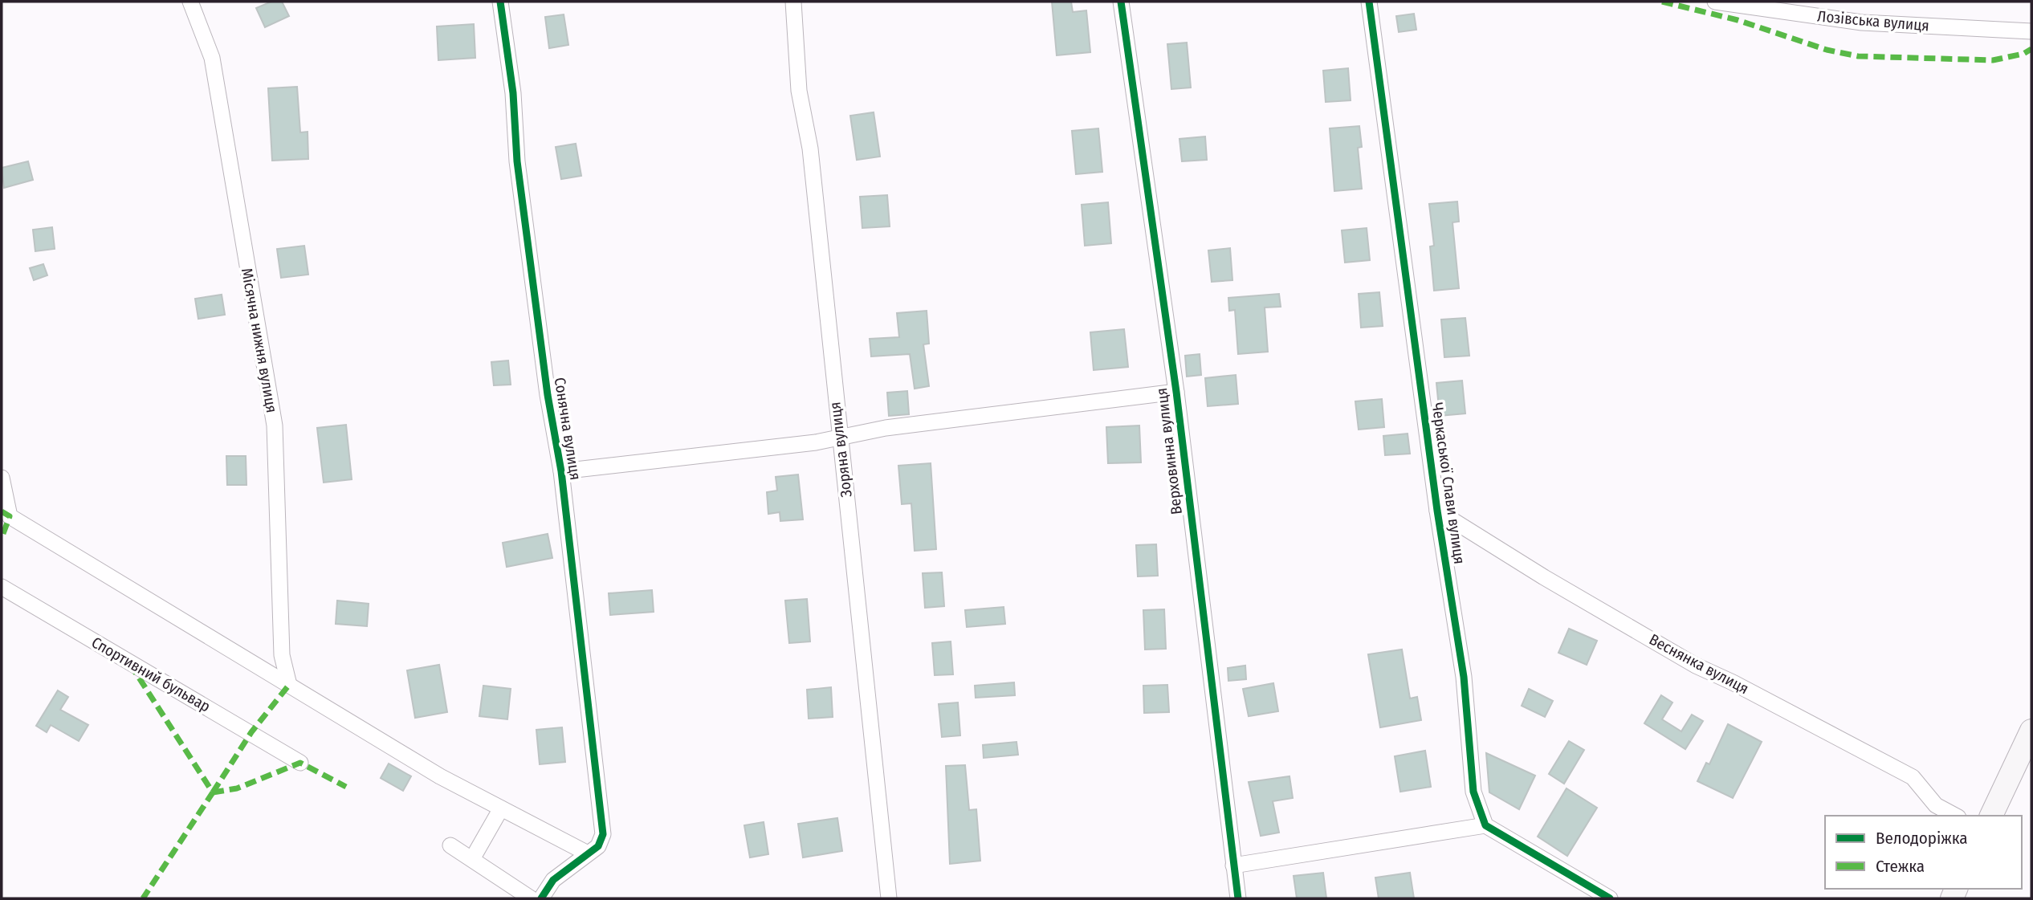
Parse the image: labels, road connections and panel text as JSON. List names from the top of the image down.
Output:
{
  "streets": {
    "street": [
      "Лозівська вулиця",
      "Місячна нижня вулиця",
      "Сонячна вулиця",
      "Зоряна вулиця",
      "Верховинна вулиця",
      "Черкаської Слави вулиця",
      "Веснянка вулиця",
      "Спортивний бульвар"
    ]
  },
  "crossings": [
    ["Черкаської Слави вулиця", "Веснянка вулиця"]
  ],
  "legend": ["Велодоріжка", "Стежка"]
}
